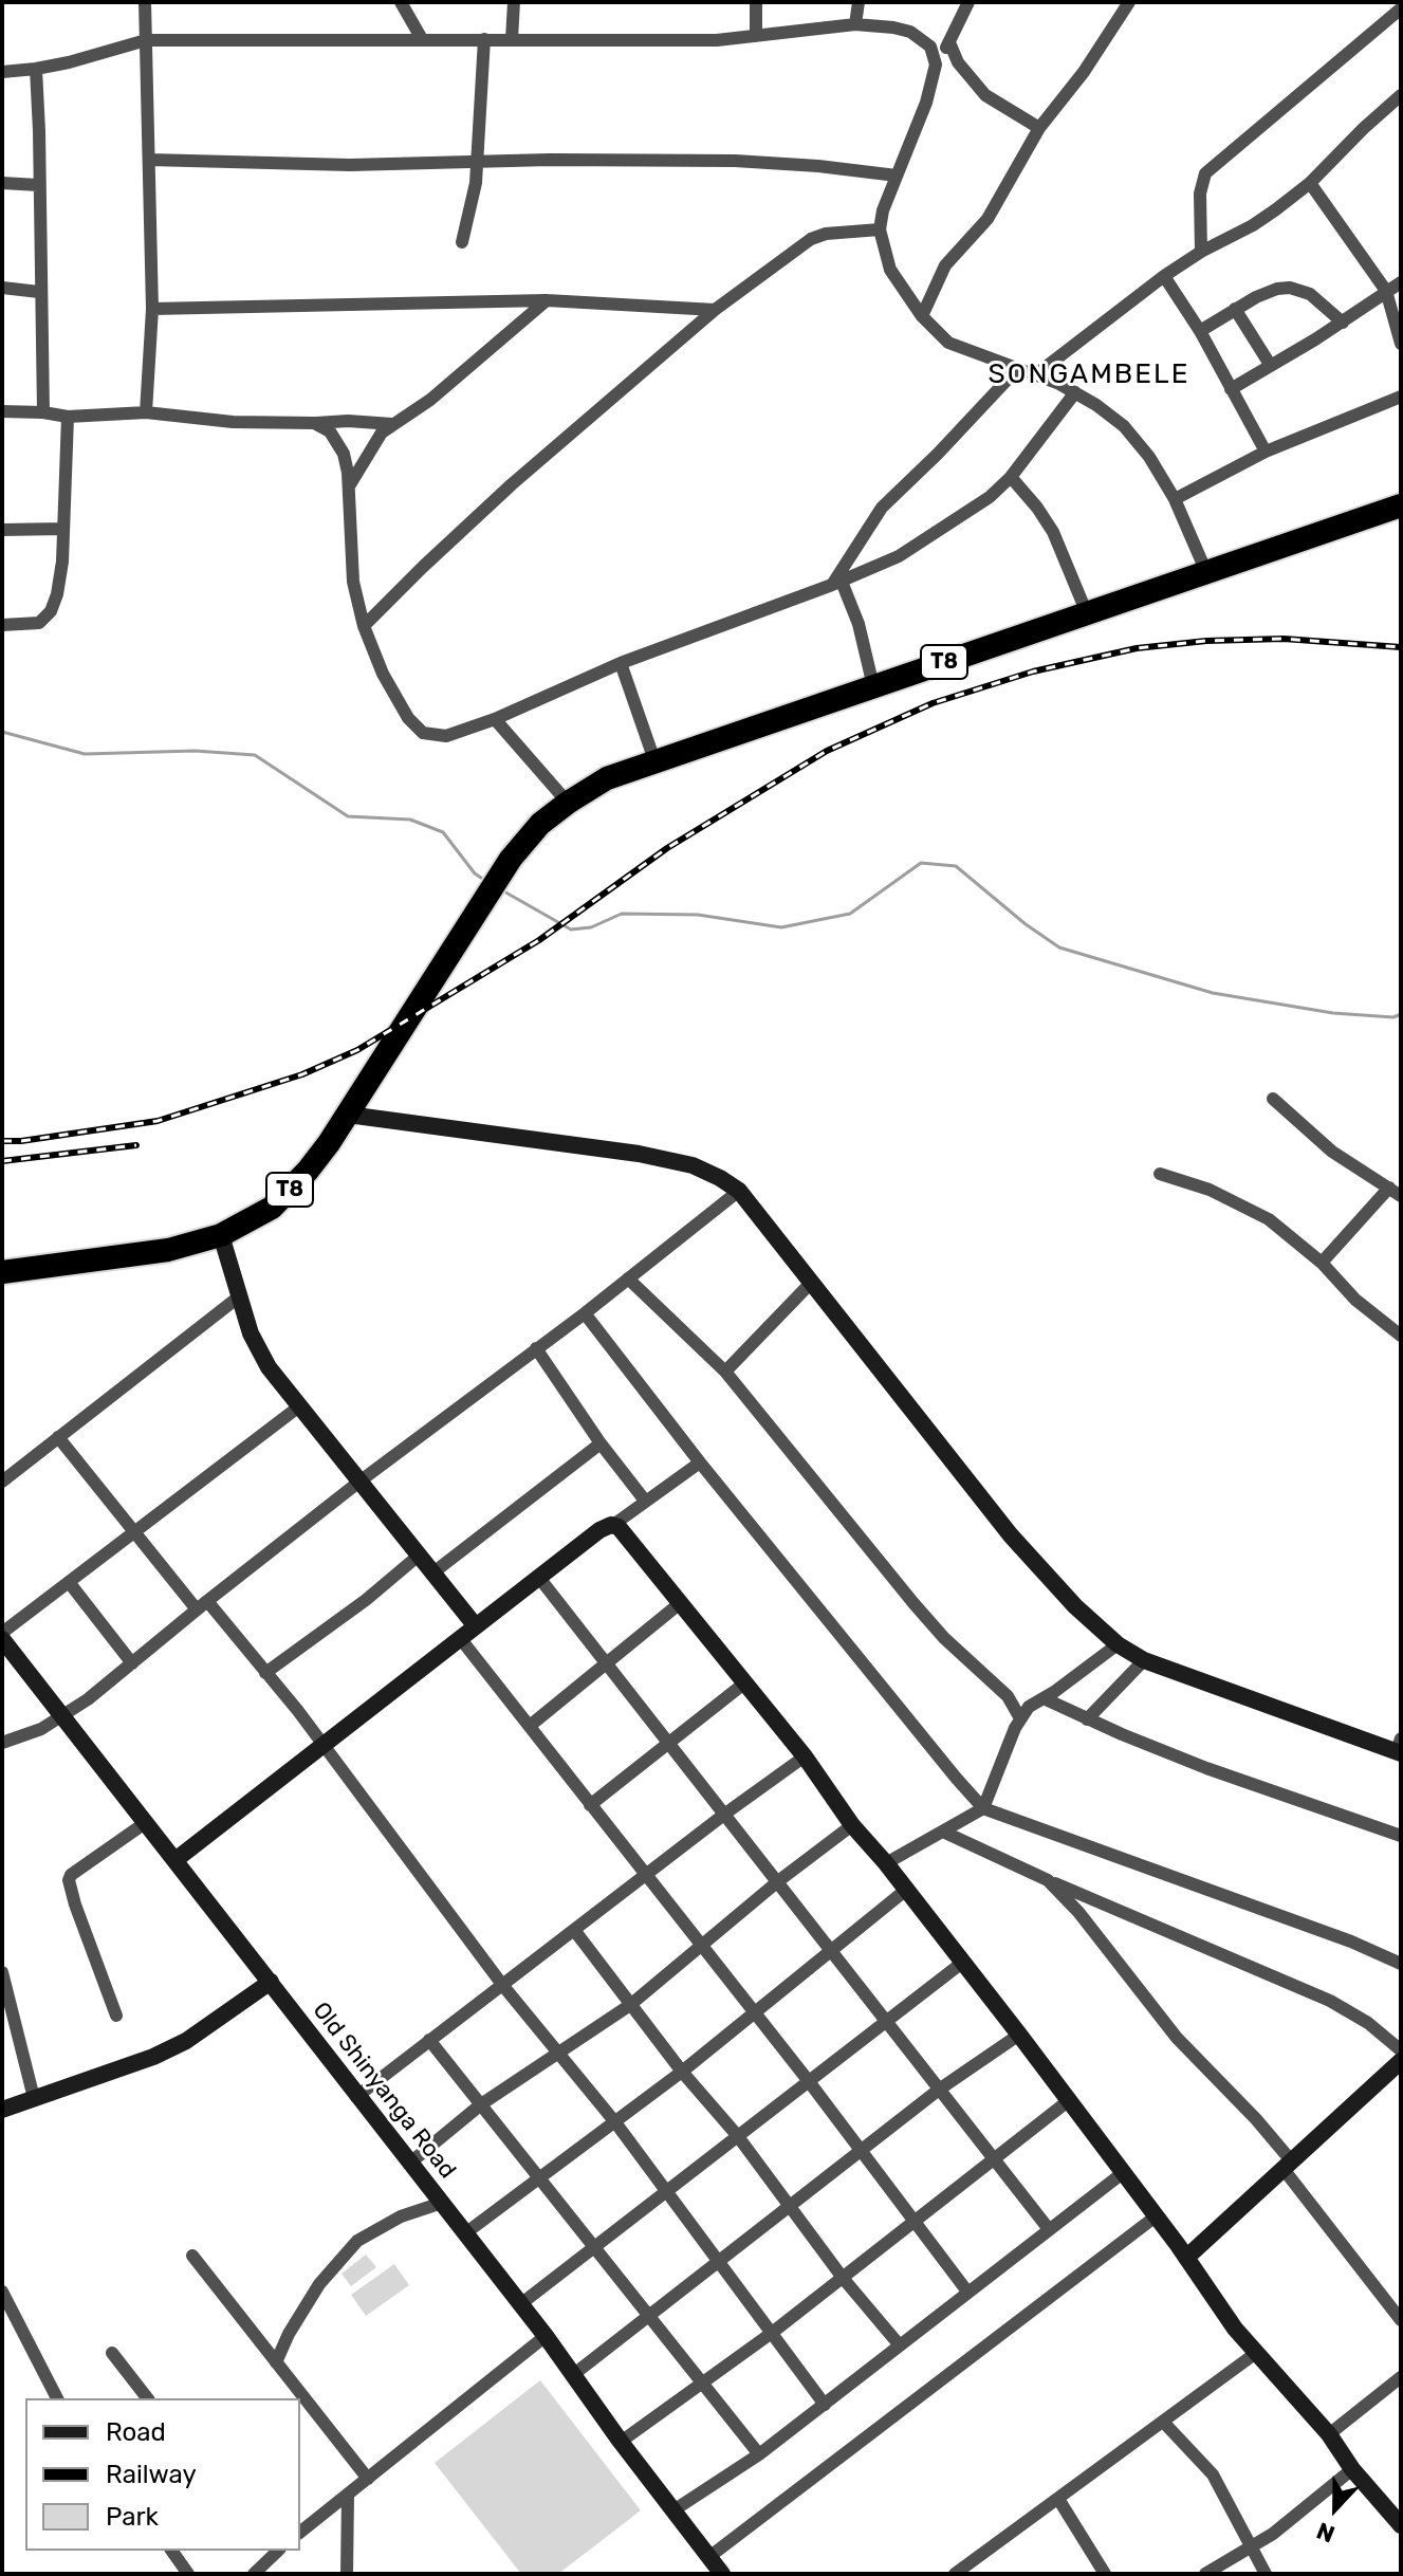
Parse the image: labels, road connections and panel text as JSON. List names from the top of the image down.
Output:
{
  "streets": {
    "highway": ["T8"],
    "street": ["Old Shinyanga Road"]
  },
  "districts": ["SONGAMBELE"],
  "legend": ["Road", "Railway", "Park"],
  "north": "bottom"
}
